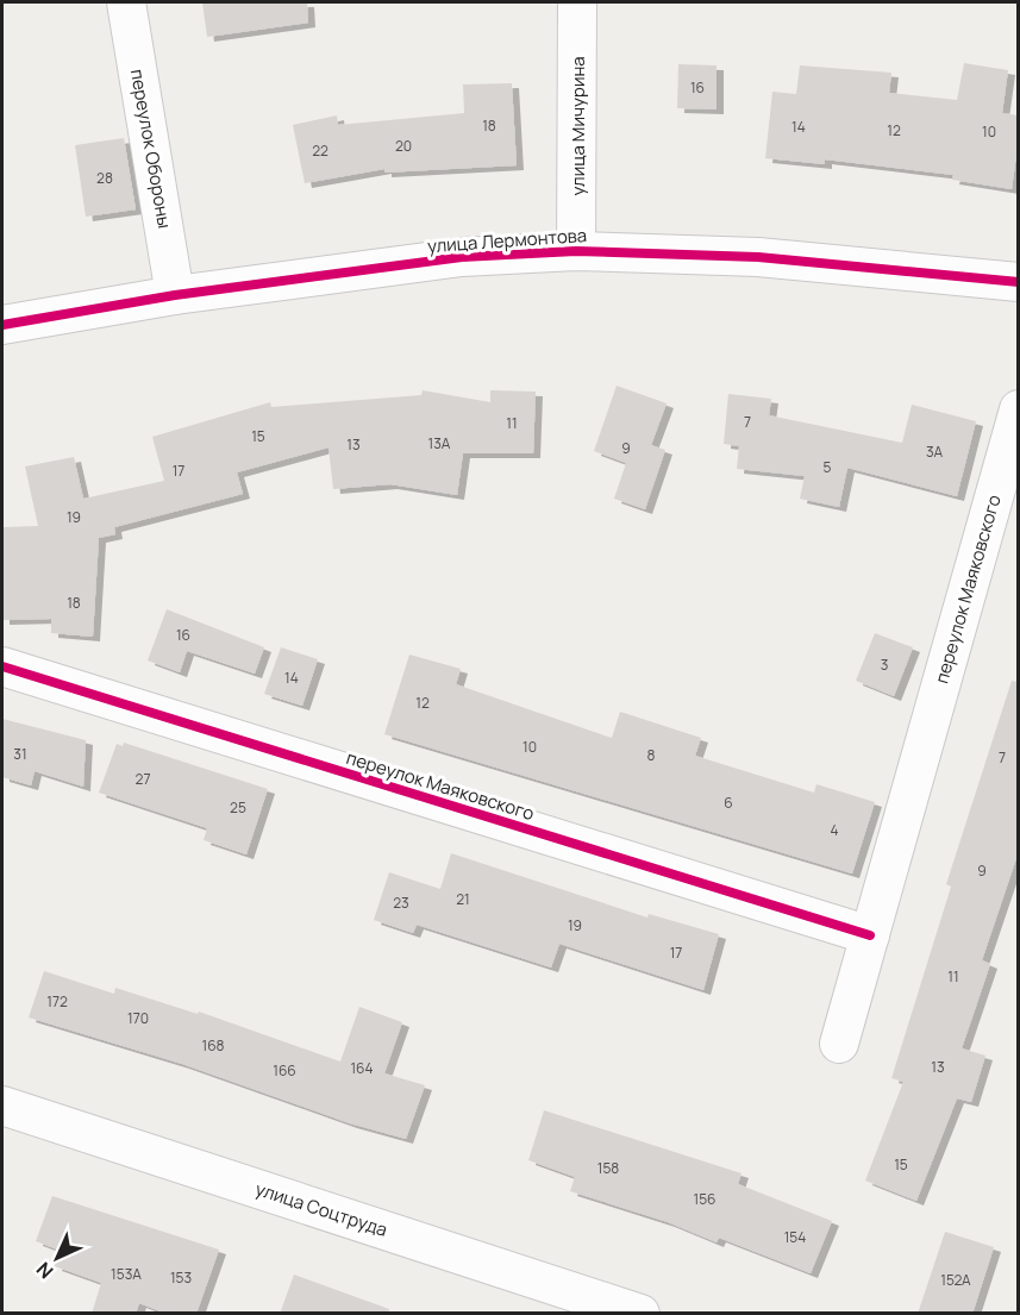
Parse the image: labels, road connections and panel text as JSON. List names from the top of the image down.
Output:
{
  "streets": {
    "street": [
      "улица Мичурина",
      "переулок Обороны",
      "улица Лермонтова",
      "переулок Маяковского",
      "улица Соцтруда"
    ]
  },
  "crossings": [
    ["улица Мичурина", "улица Лермонтова"],
    ["переулок Обороны", "улица Лермонтова"]
  ],
  "house_numbers": [
    "16",
    "18",
    "14",
    "12",
    "10",
    "20",
    "22",
    "28",
    "7",
    "11",
    "15",
    "13А",
    "13",
    "9",
    "3А",
    "5",
    "17",
    "19",
    "18",
    "16",
    "3",
    "14",
    "12",
    "10",
    "31",
    "8",
    "7",
    "27",
    "6",
    "25",
    "4",
    "9",
    "21",
    "23",
    "19",
    "17",
    "11",
    "172",
    "170",
    "168",
    "13",
    "164",
    "166",
    "15",
    "158",
    "156",
    "154",
    "153А",
    "153",
    "152А"
  ],
  "north": "bottom left"
}
